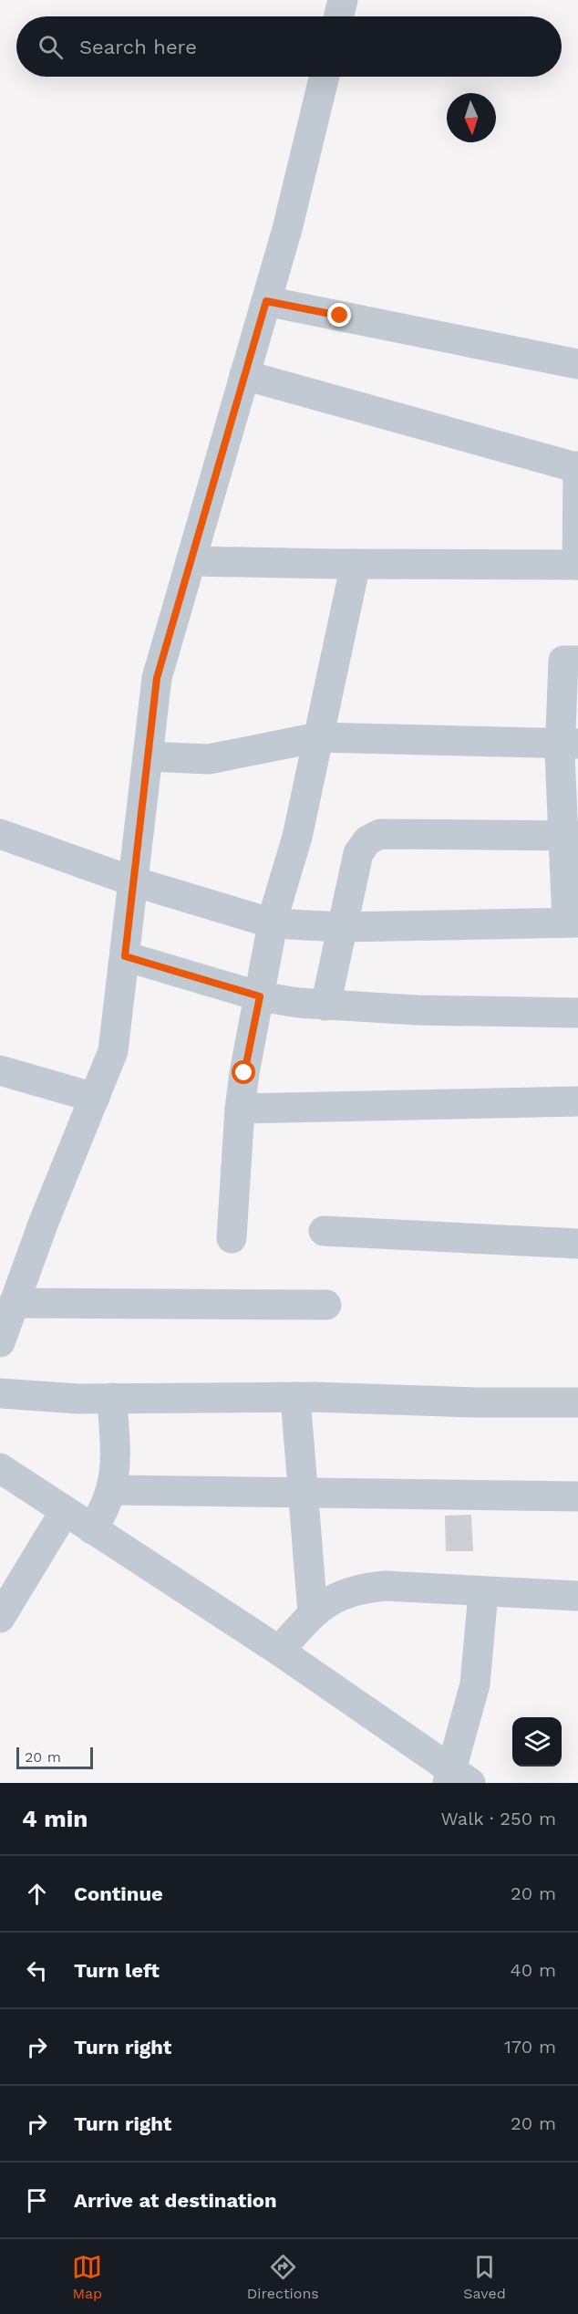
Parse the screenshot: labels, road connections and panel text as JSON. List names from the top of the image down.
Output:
{
  "scale_bar": "20 m",
  "north": "bottom",
  "page": {
    "search": "Search here",
    "scale": "20 m",
    "heading": ["4 min", "Walk · 250 m"],
    "list": [
      ["Continue", "20 m"],
      ["Turn left", "40 m"],
      ["Turn right", "170 m"],
      ["Turn right", "20 m"],
      "Arrive at destination"
    ],
    "nav": ["Map", "Directions", "Saved"]
  }
}
